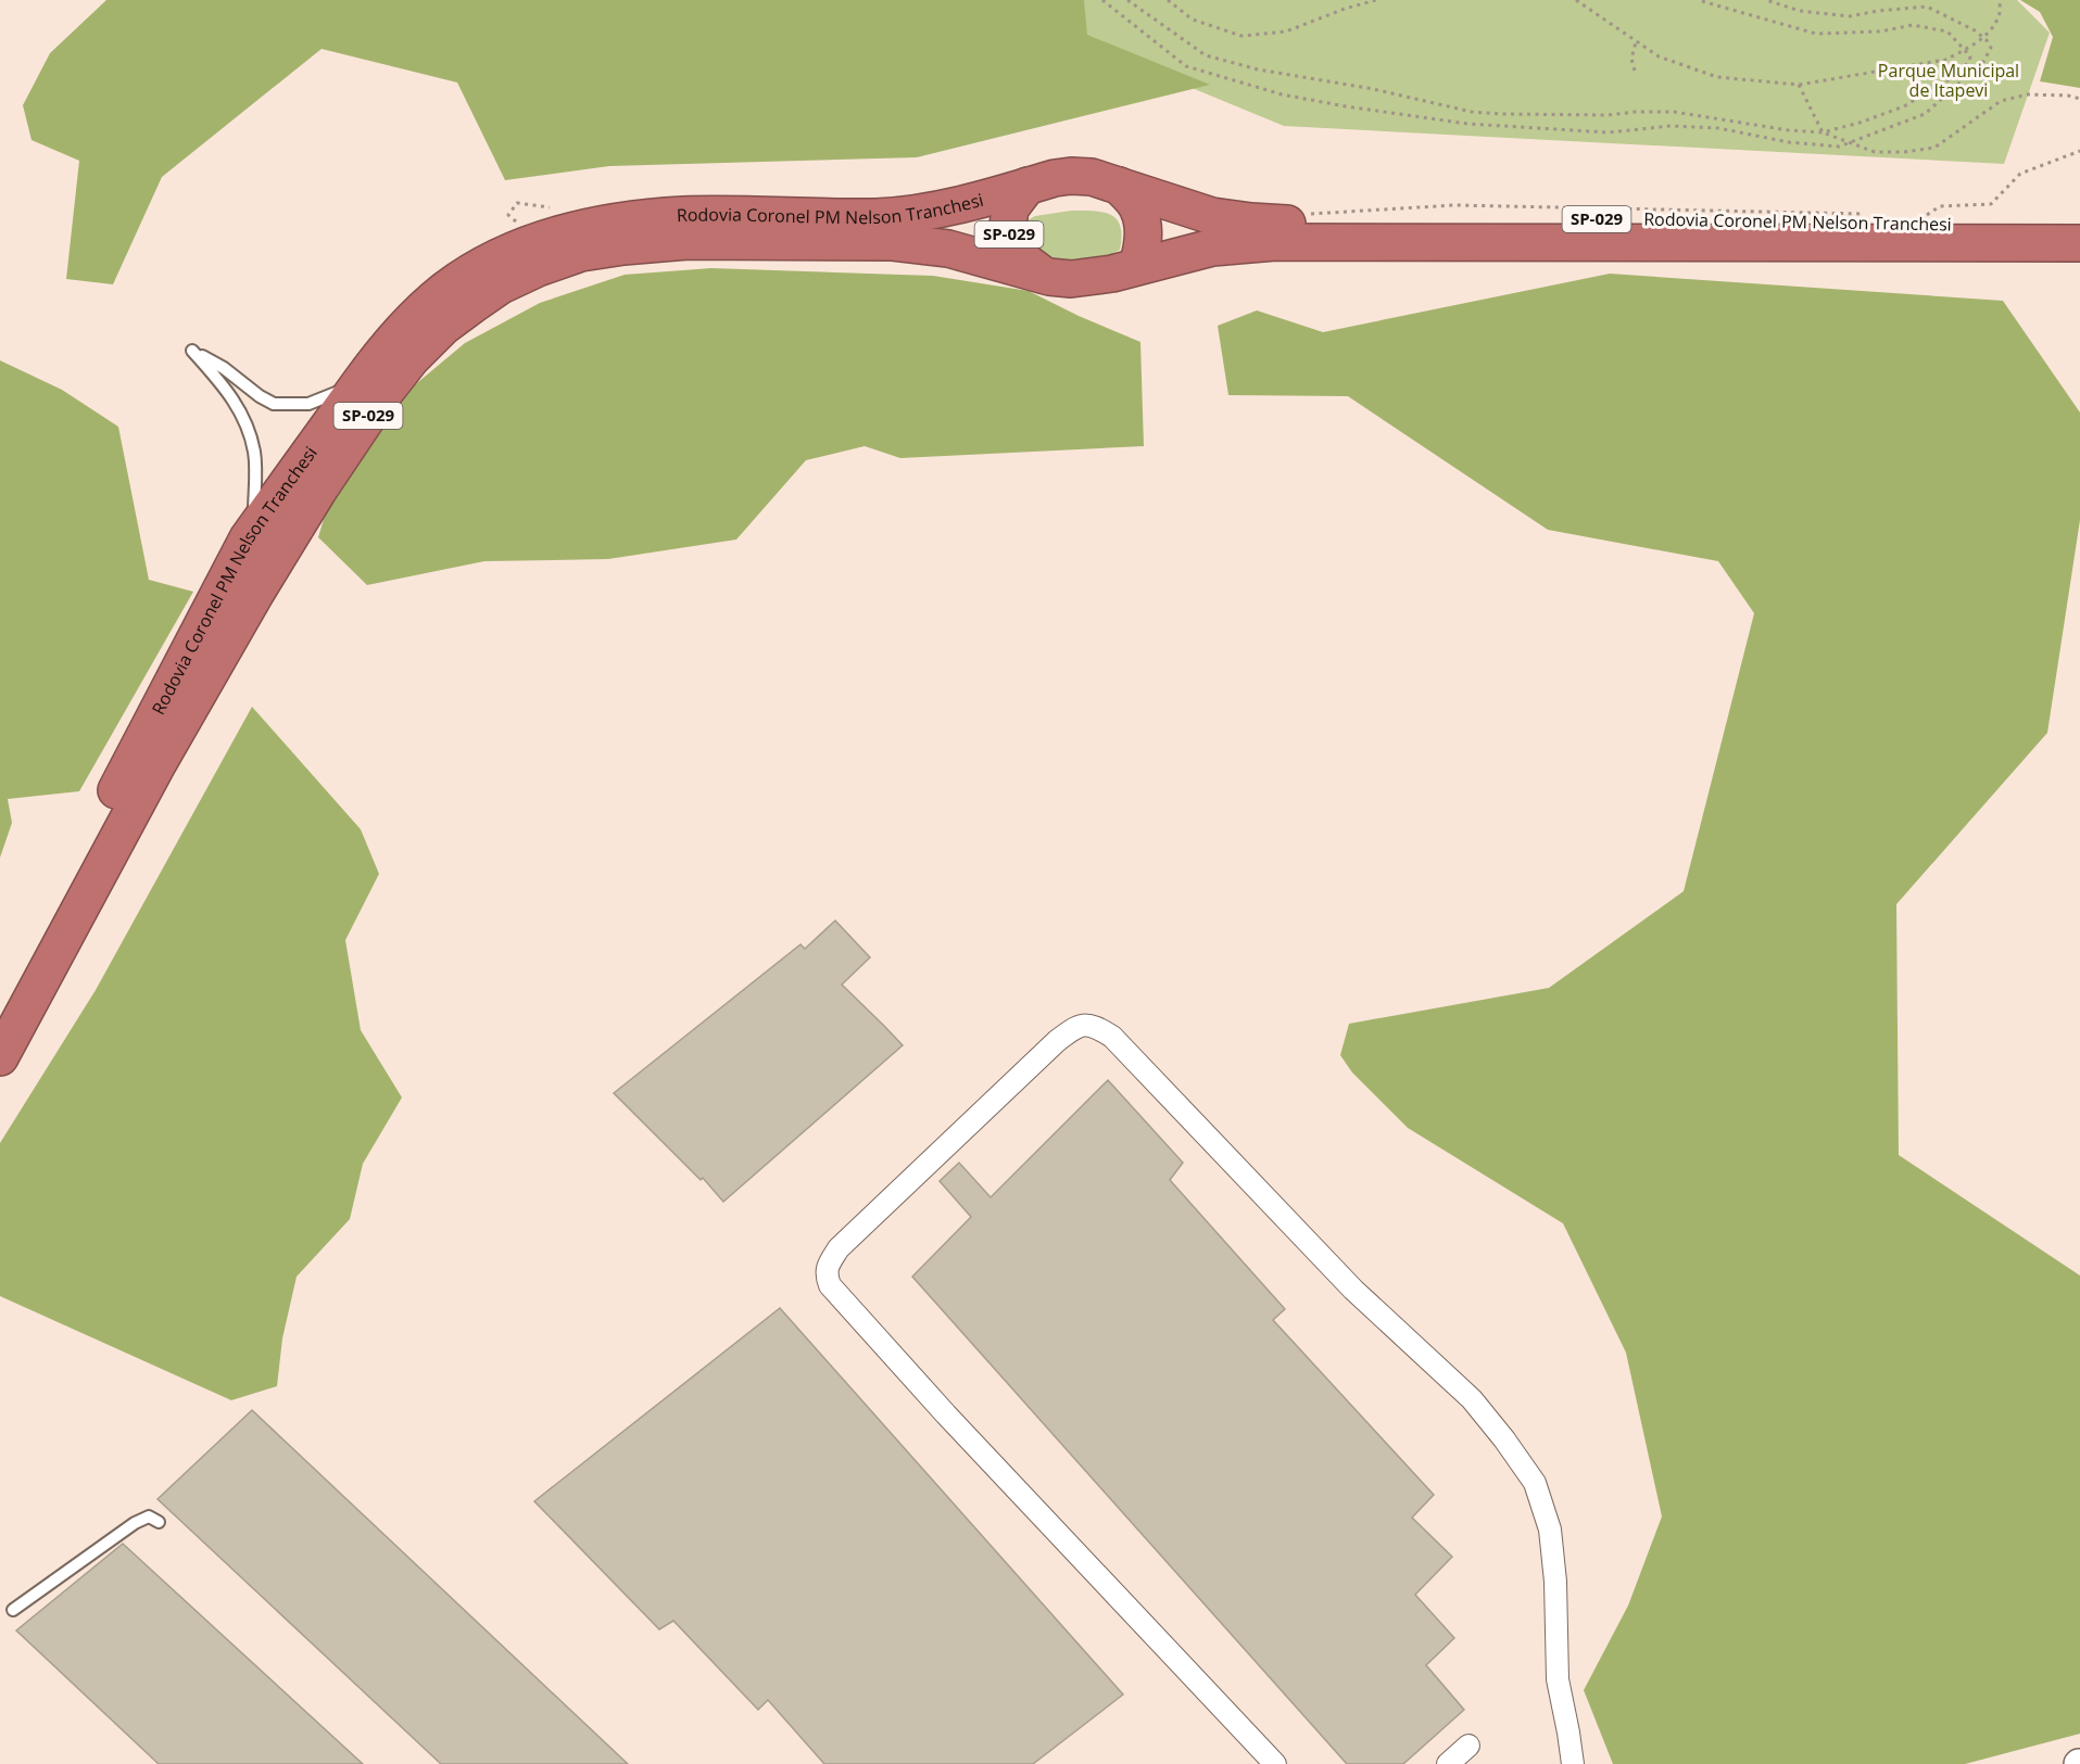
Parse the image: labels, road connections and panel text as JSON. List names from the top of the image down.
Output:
{
  "streets": {
    "highway": ["Rodovia Coronel PM Nelson Tranchesi", "SP-029"]
  },
  "crossings": [
    ["Rodovia Coronel PM Nelson Tranchesi", "SP-029"]
  ],
  "parks": ["Parque Municipal de Itapevi"]
}
